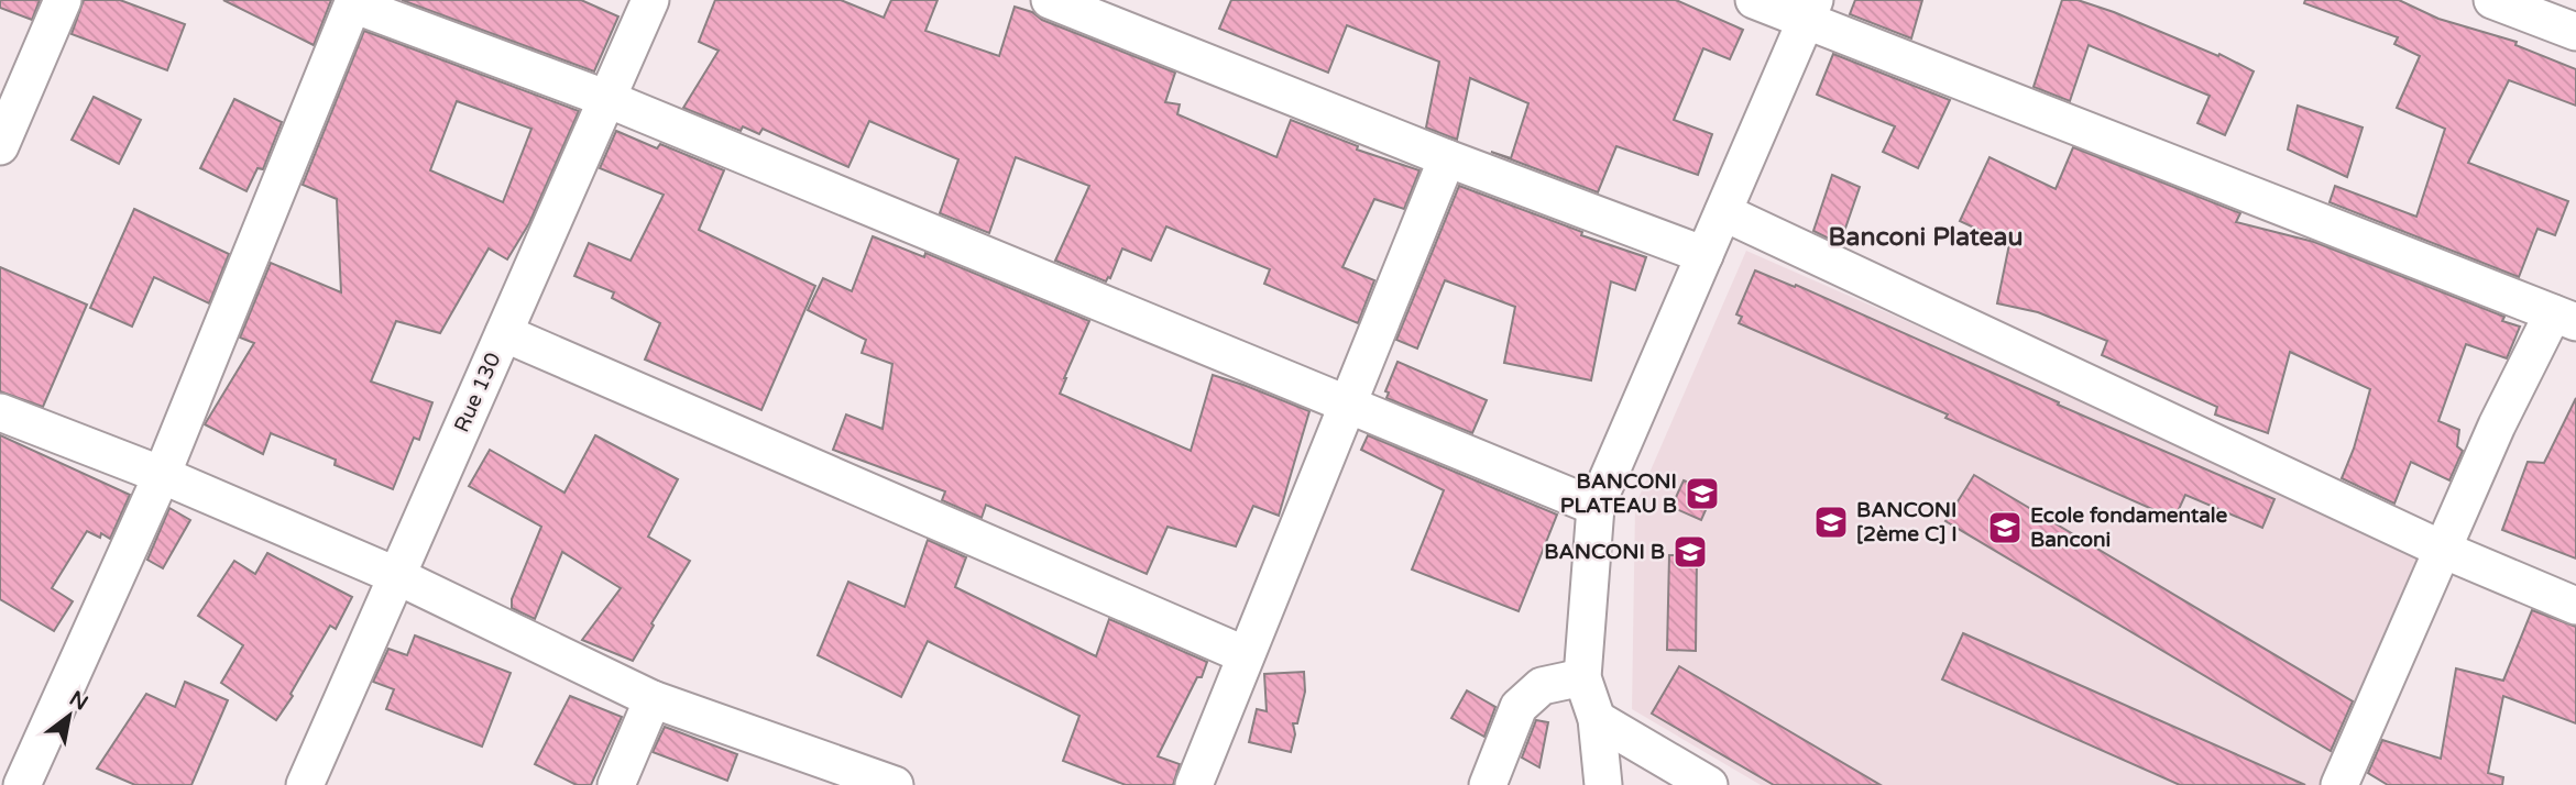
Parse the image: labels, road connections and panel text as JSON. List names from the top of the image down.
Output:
{
  "streets": {
    "street": ["Rue 130"]
  },
  "districts": ["Banconi Plateau"],
  "places": {
    "school or university": [
      "BANCONI PLATEAU B",
      "BANCONI [2ème C] I",
      "Ecole fondamentale Banconi",
      "BANCONI B"
    ]
  },
  "north": "top right"
}
